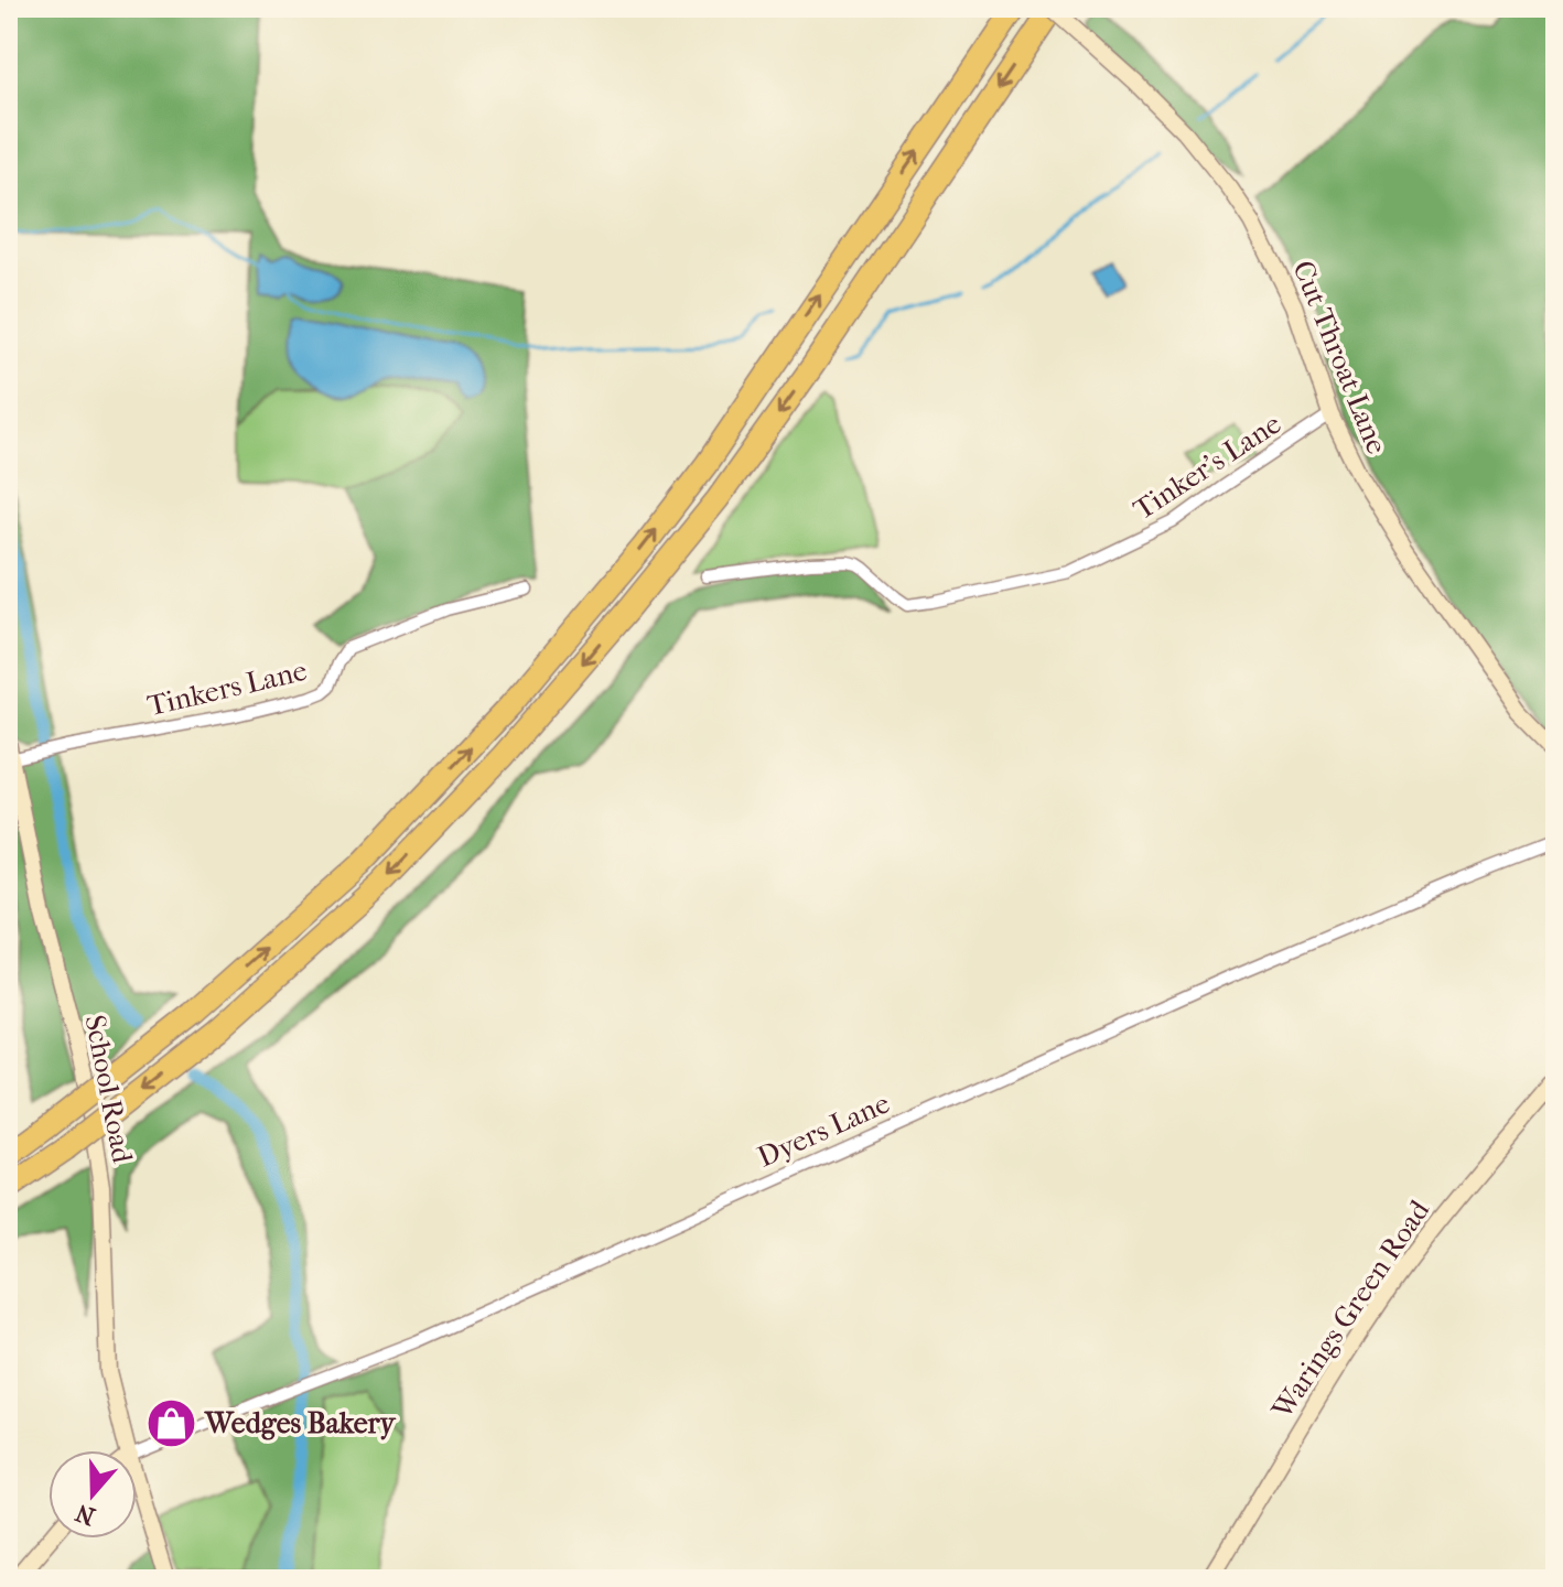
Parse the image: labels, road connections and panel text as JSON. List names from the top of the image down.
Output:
{
  "streets": {
    "street": [
      "Cut Throat Lane",
      "Tinker's Lane",
      "Tinkers Lane",
      "School Road",
      "Dyers Lane",
      "Warings Green Road"
    ]
  },
  "crossings": [
    ["Cut Throat Lane", "Tinker's Lane"],
    ["Tinkers Lane", "School Road"]
  ],
  "places": {
    "shop": ["Wedges Bakery"]
  },
  "north": "bottom"
}
